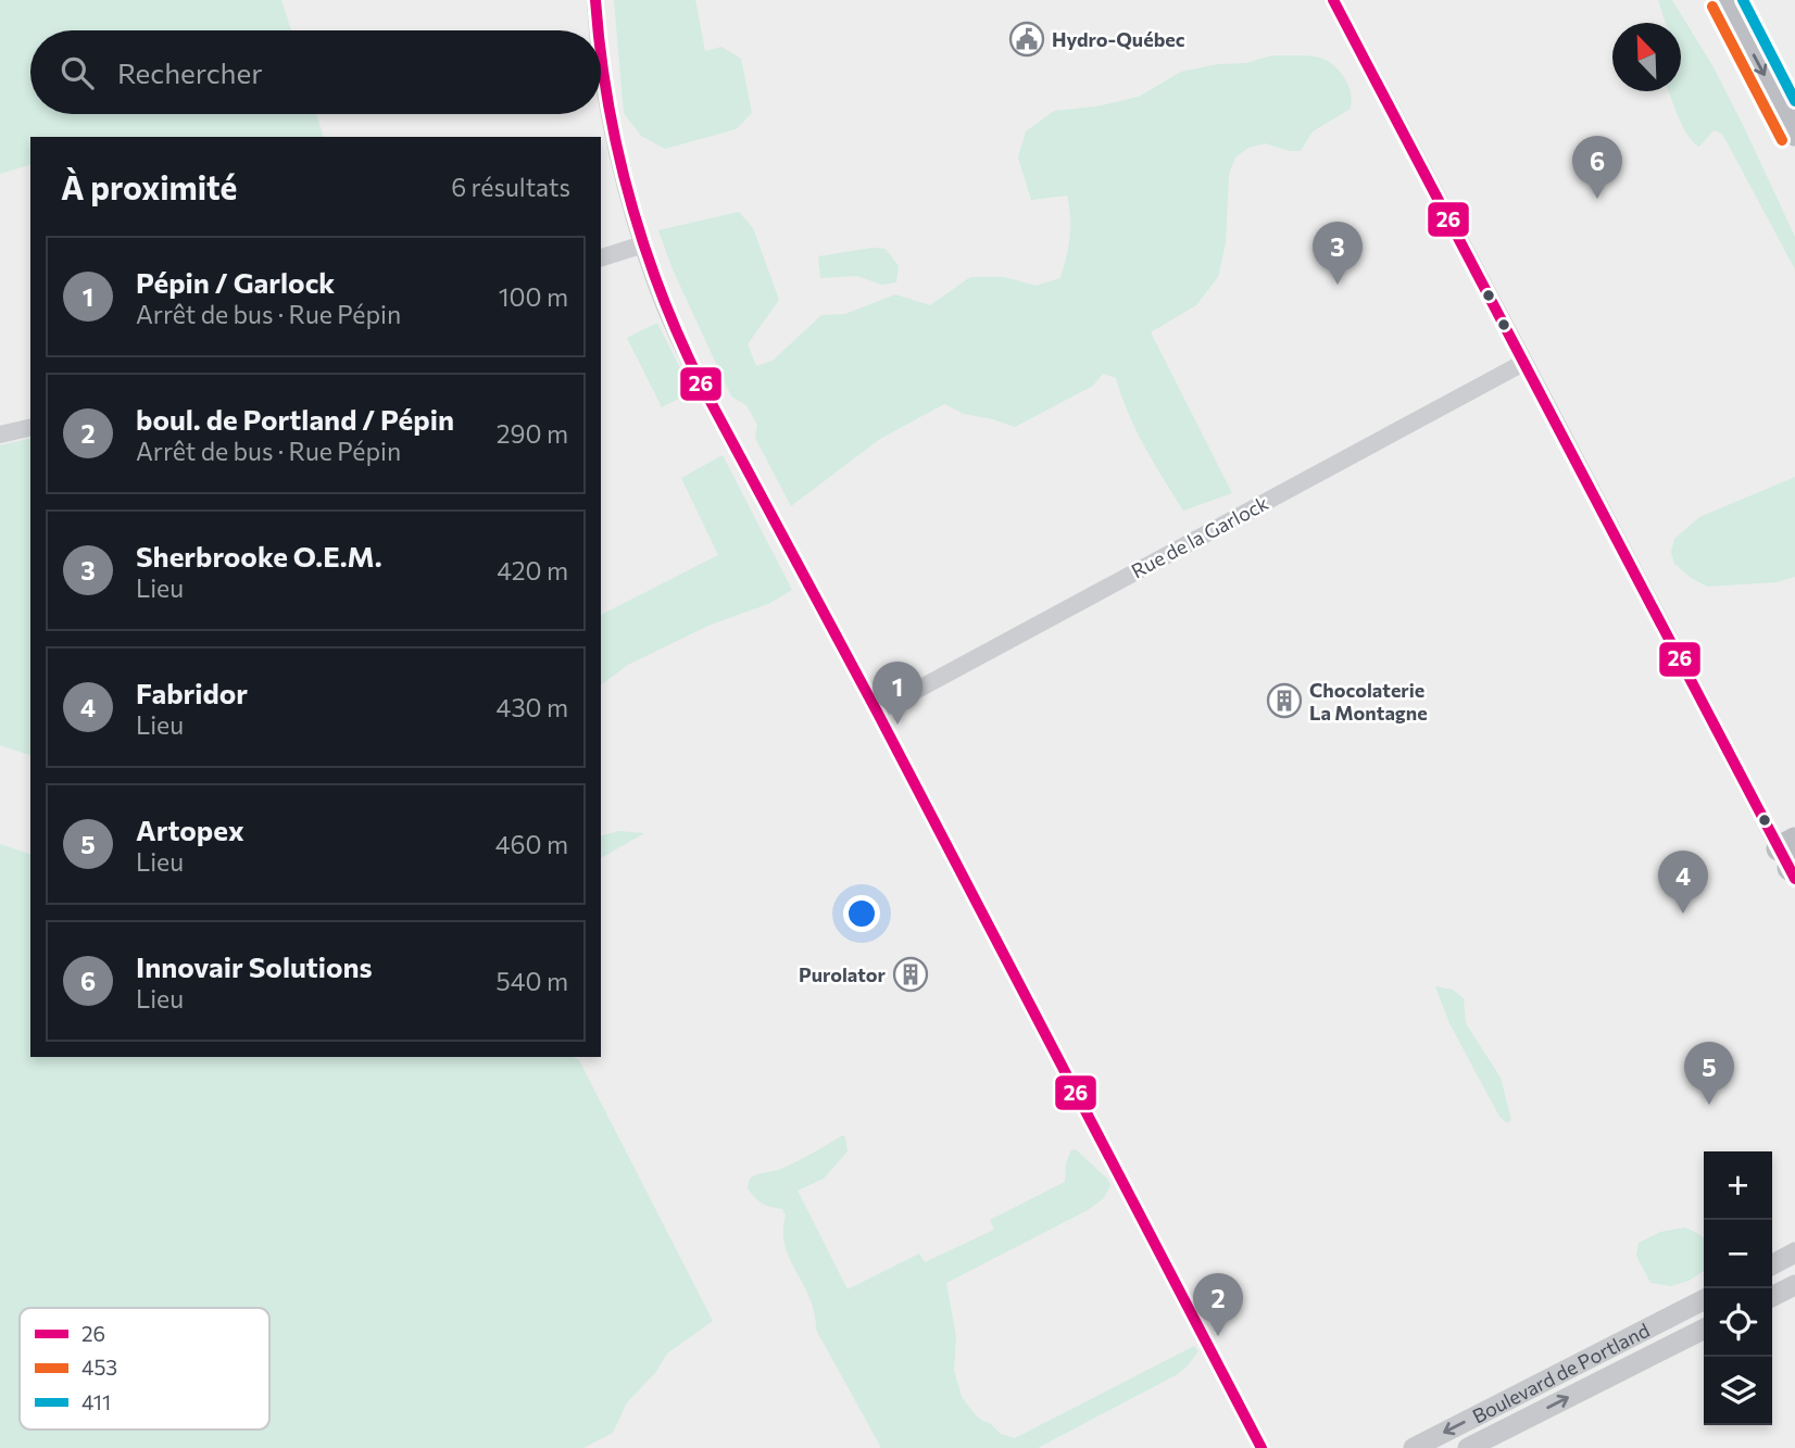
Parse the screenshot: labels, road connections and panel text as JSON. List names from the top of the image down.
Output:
{
  "streets": {
    "main road": ["Boulevard de Portland"],
    "street": ["Rue de la Garlock"]
  },
  "places": {
    "public building": ["Hydro-Québec"],
    "building": ["Chocolaterie La Montagne", "Purolator"]
  },
  "lines": ["transit line 26", "transit line 411", "transit line 453"],
  "legend": ["26", "453", "411"],
  "north": "top left",
  "page": {
    "search": "Rechercher",
    "pins": [
      "6",
      "3",
      "1",
      "4",
      "5",
      "2"
    ],
    "heading": ["À proximité", "6 résultats"],
    "list": [
      {
        "mark": "1",
        "name": "Pépin / Garlock",
        "note": "Arrêt de bus · Rue Pépin",
        "value": "100 m"
      },
      {
        "mark": "2",
        "name": "boul. de Portland / Pépin",
        "note": "Arrêt de bus · Rue Pépin",
        "value": "290 m"
      },
      {
        "mark": "3",
        "name": "Sherbrooke O.E.M.",
        "note": "Lieu",
        "value": "420 m"
      },
      {
        "mark": "4",
        "name": "Fabridor",
        "note": "Lieu",
        "value": "430 m"
      },
      {
        "mark": "5",
        "name": "Artopex",
        "note": "Lieu",
        "value": "460 m"
      },
      {
        "mark": "6",
        "name": "Innovair Solutions",
        "note": "Lieu",
        "value": "540 m"
      }
    ],
    "map_buttons": ["+", "−"]
  }
}
